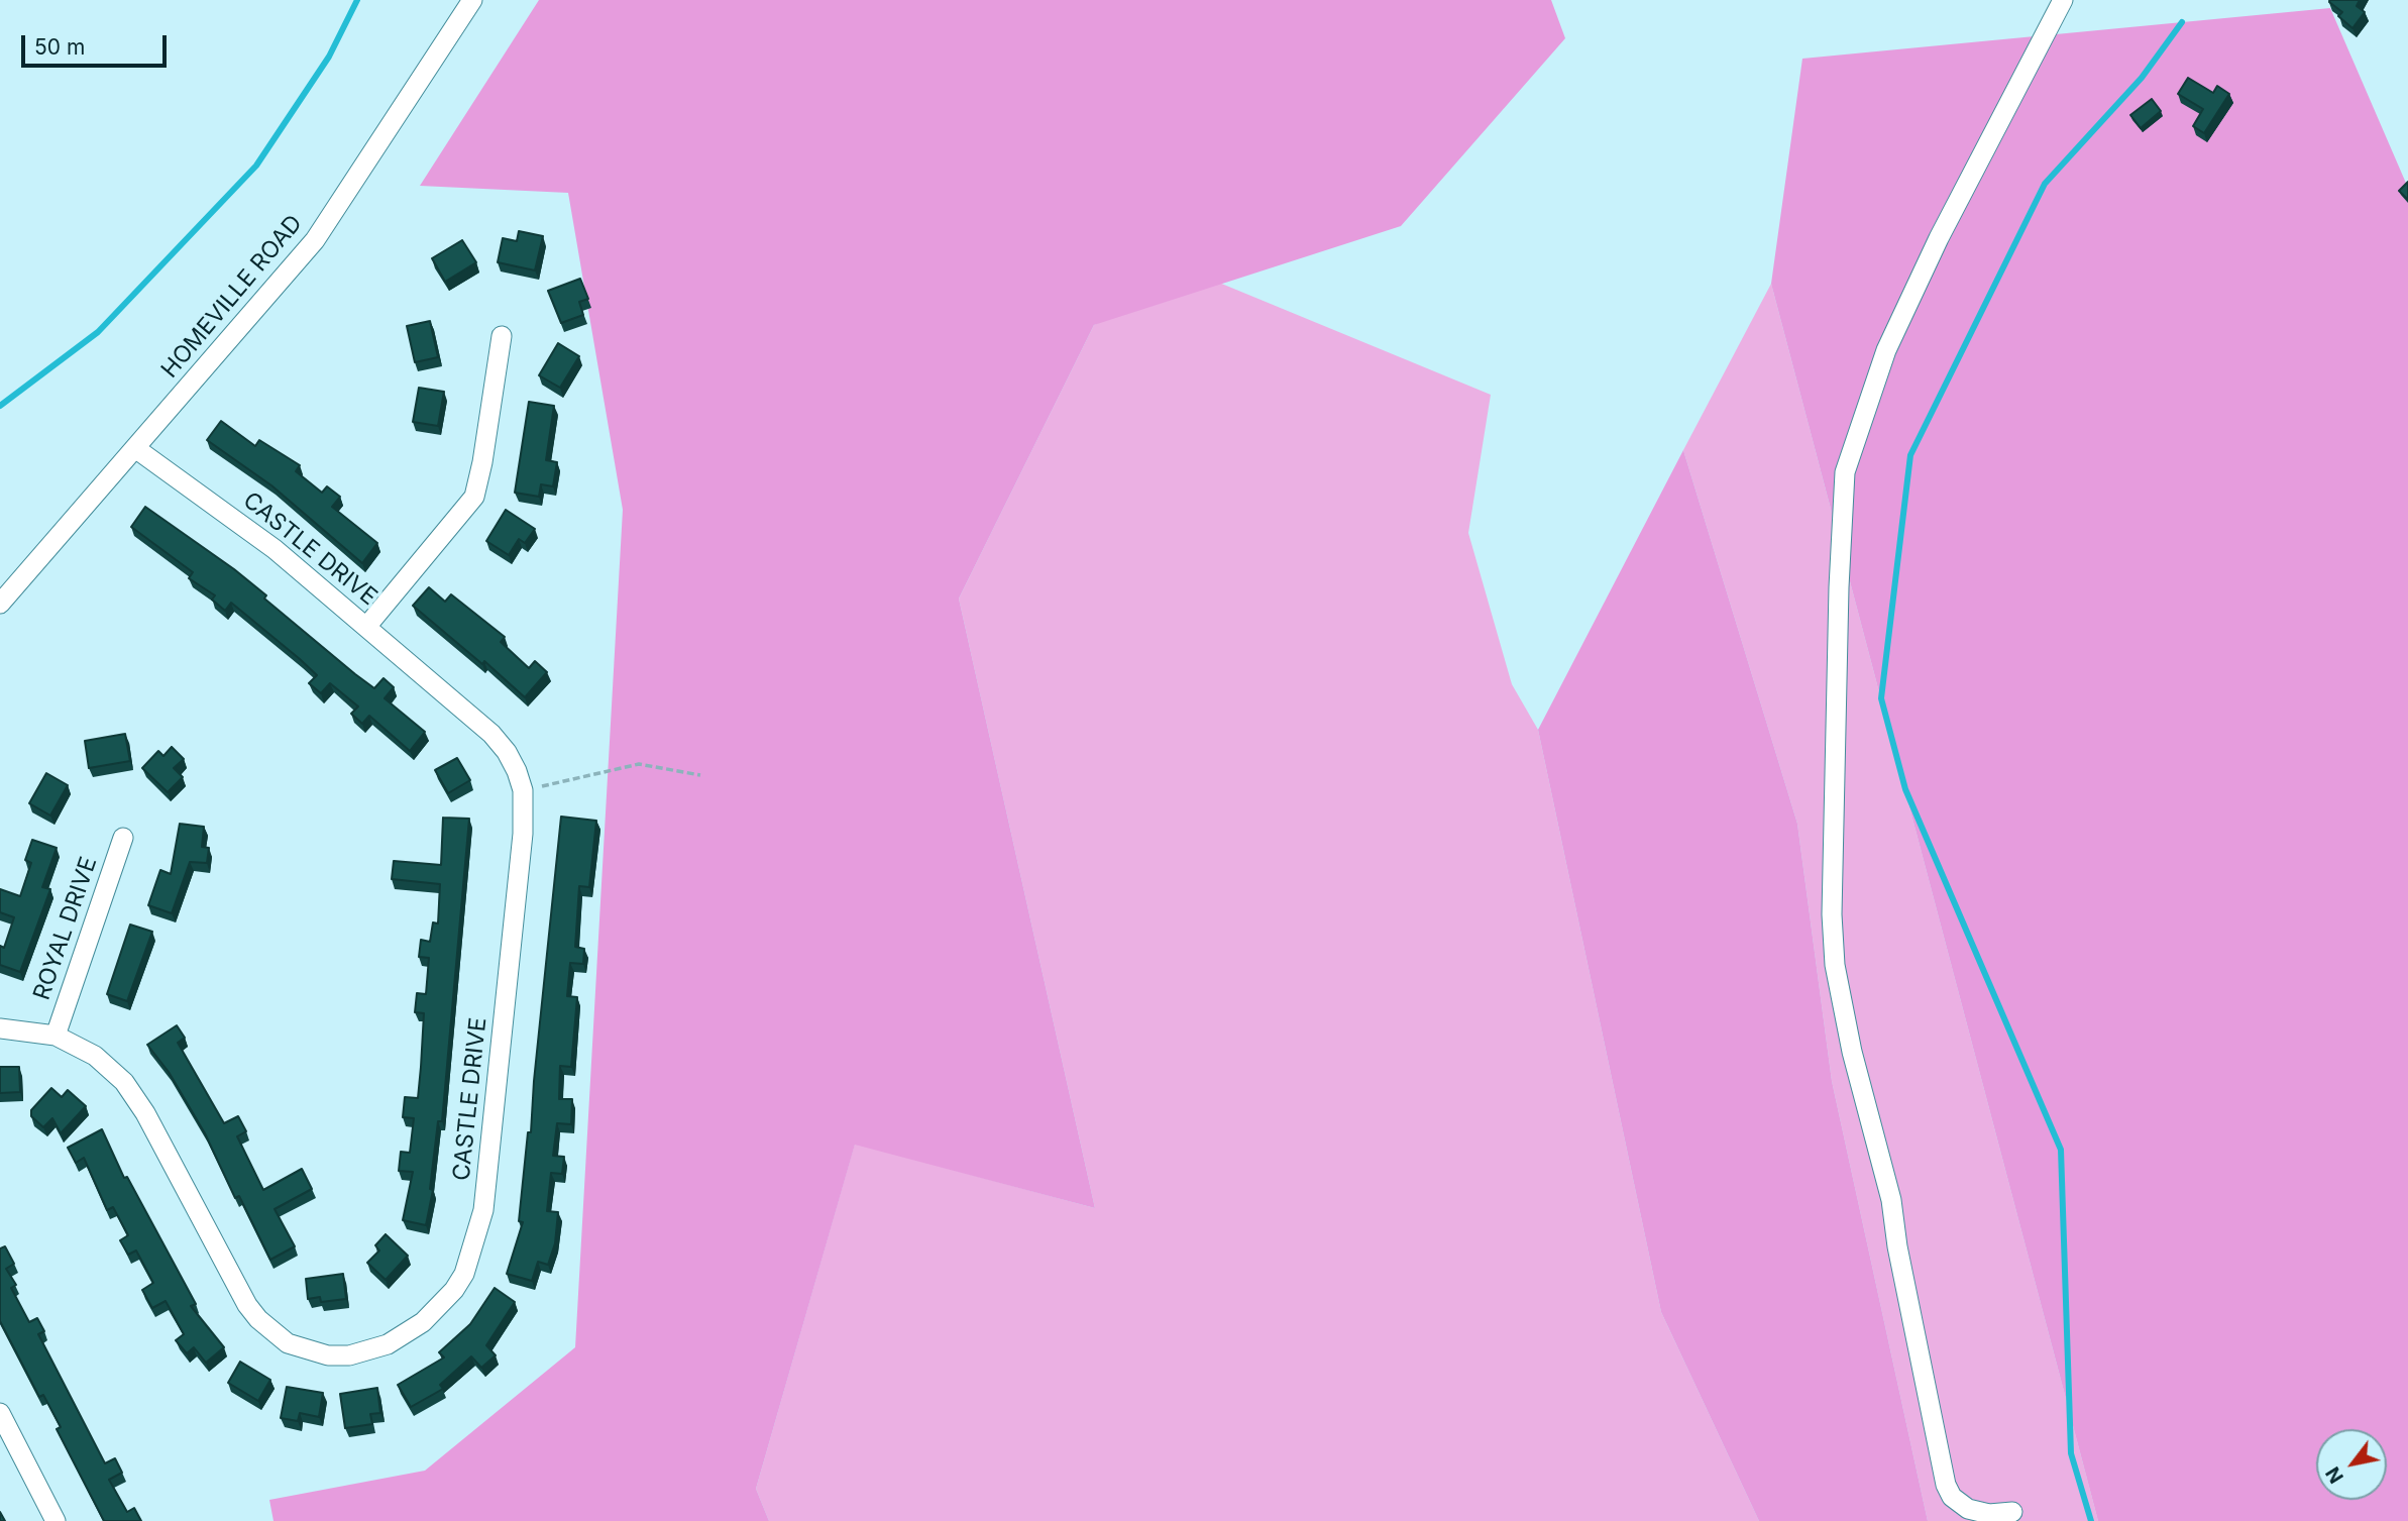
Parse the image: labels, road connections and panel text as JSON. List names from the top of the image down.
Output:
{
  "streets": {
    "street": ["HOMEVILLE ROAD", "CASTLE DRIVE", "ROYAL DRIVE"]
  },
  "crossings": [
    ["HOMEVILLE ROAD", "CASTLE DRIVE"],
    ["CASTLE DRIVE", "ROYAL DRIVE"]
  ],
  "scale_bar": "50 m",
  "north": "bottom left"
}
